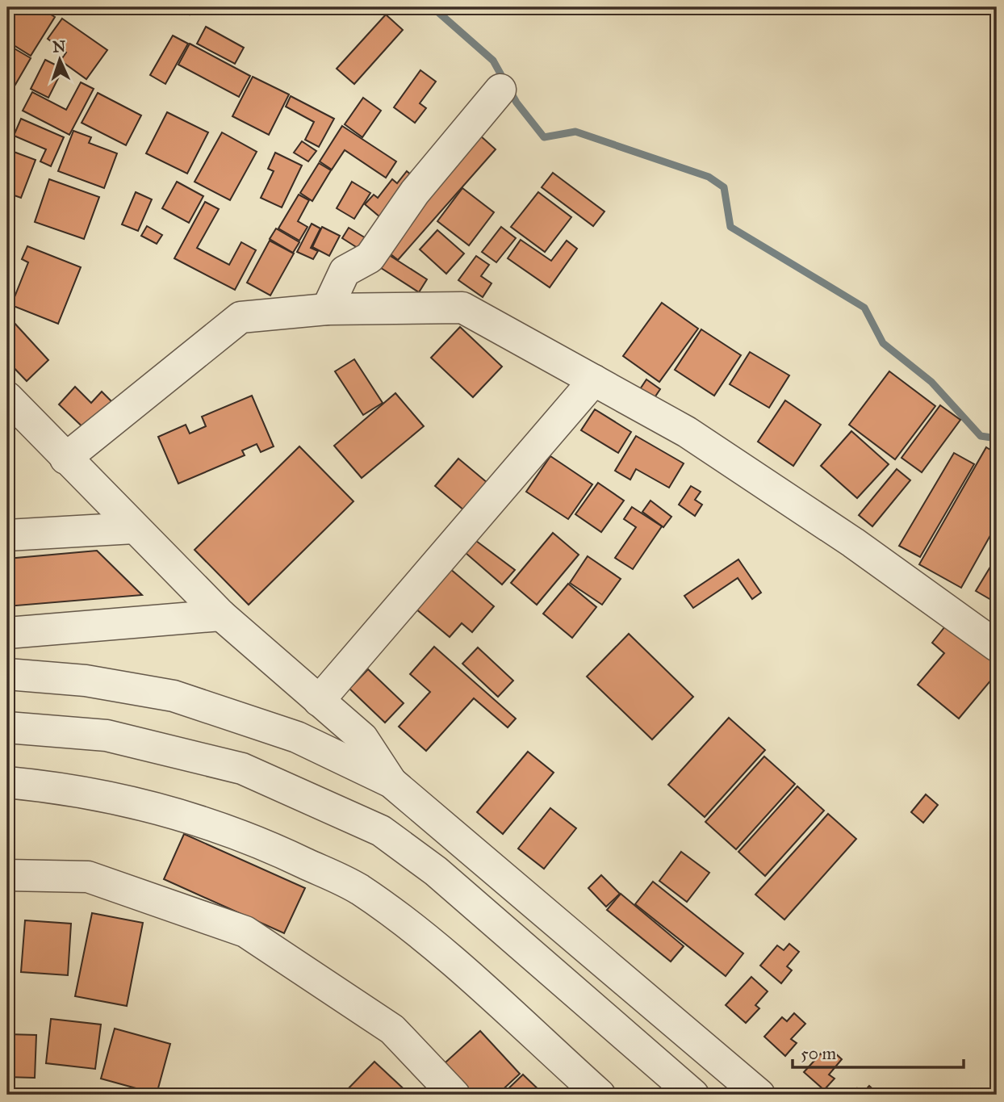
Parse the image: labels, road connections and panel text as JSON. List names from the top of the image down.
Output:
{
  "scale_bar": "50 m",
  "north": "top"
}
